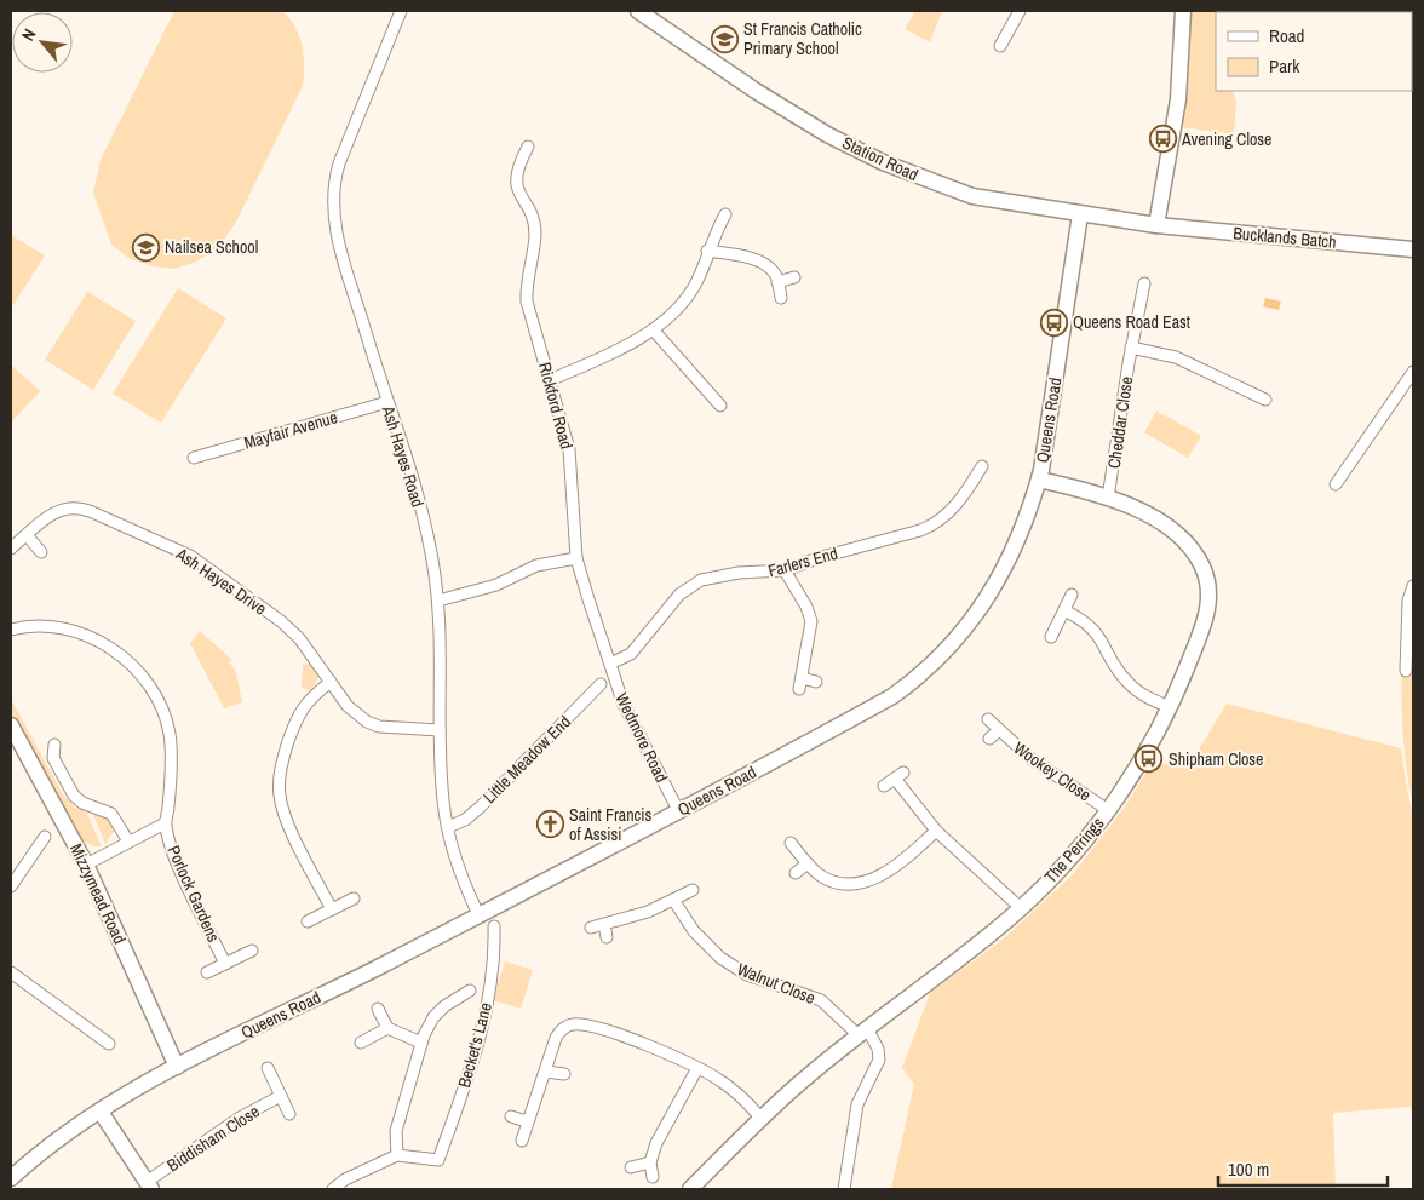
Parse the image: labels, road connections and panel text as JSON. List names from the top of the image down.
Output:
{
  "streets": {
    "street": [
      "Station Road",
      "Bucklands Batch",
      "Rickford Road",
      "Queens Road",
      "Cheddar Close",
      "Mayfair Avenue",
      "Ash Hayes Road",
      "Farlers End",
      "Ash Hayes Drive",
      "Wedmore Road",
      "Little Meadow End",
      "Wookey Close",
      "The Perrings",
      "Mizzymead Road",
      "Porlock Gardens",
      "Walnut Close",
      "Becket's Lane",
      "Biddisham Close"
    ]
  },
  "crossings": [
    ["Station Road", "Bucklands Batch"],
    ["Station Road", "Queens Road"],
    ["Rickford Road", "Farlers End"],
    ["Rickford Road", "Wedmore Road"],
    ["Queens Road", "Ash Hayes Road"],
    ["Queens Road", "Wedmore Road"],
    ["Queens Road", "The Perrings"],
    ["Queens Road", "Mizzymead Road"],
    ["Cheddar Close", "The Perrings"],
    ["Mayfair Avenue", "Ash Hayes Road"],
    ["Ash Hayes Road", "Ash Hayes Drive"],
    ["Ash Hayes Road", "Little Meadow End"],
    ["Farlers End", "Wedmore Road"],
    ["Wookey Close", "The Perrings"],
    ["The Perrings", "Walnut Close"],
    ["Mizzymead Road", "Porlock Gardens"]
  ],
  "places": {
    "school or university": ["St Francis Catholic Primary School", "Nailsea School"],
    "bus stop": ["Avening Close", "Queens Road East", "Shipham Close"],
    "church": ["Saint Francis of Assisi"]
  },
  "legend": ["Road", "Park"],
  "scale_bar": "100 m",
  "north": "top left"
}
